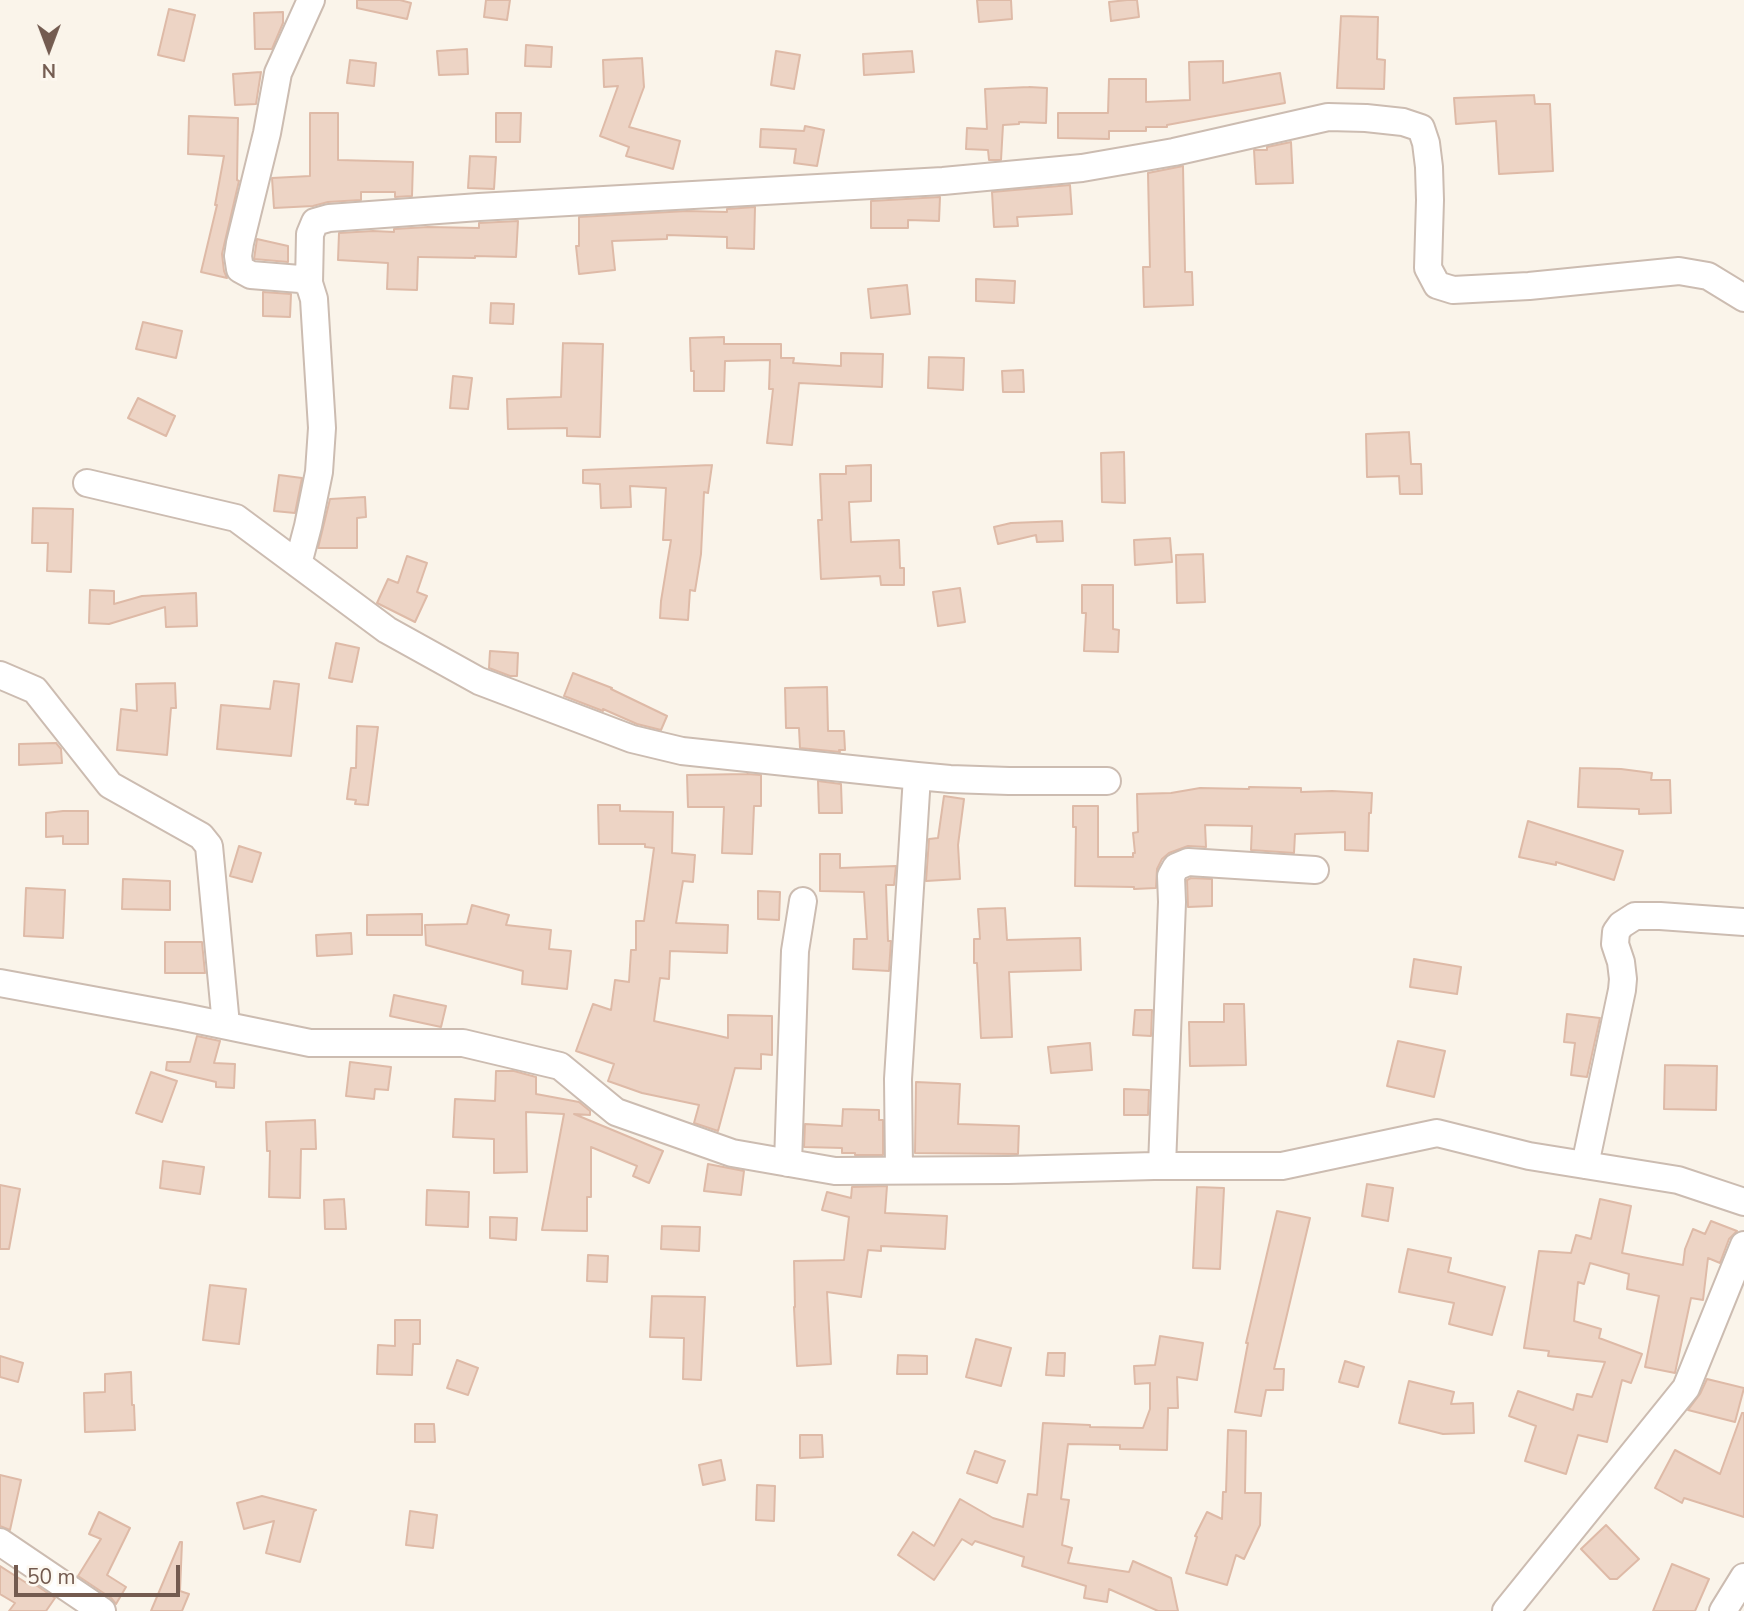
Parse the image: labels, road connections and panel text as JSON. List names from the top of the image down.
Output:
{
  "scale_bar": "50 m",
  "north": "bottom"
}
